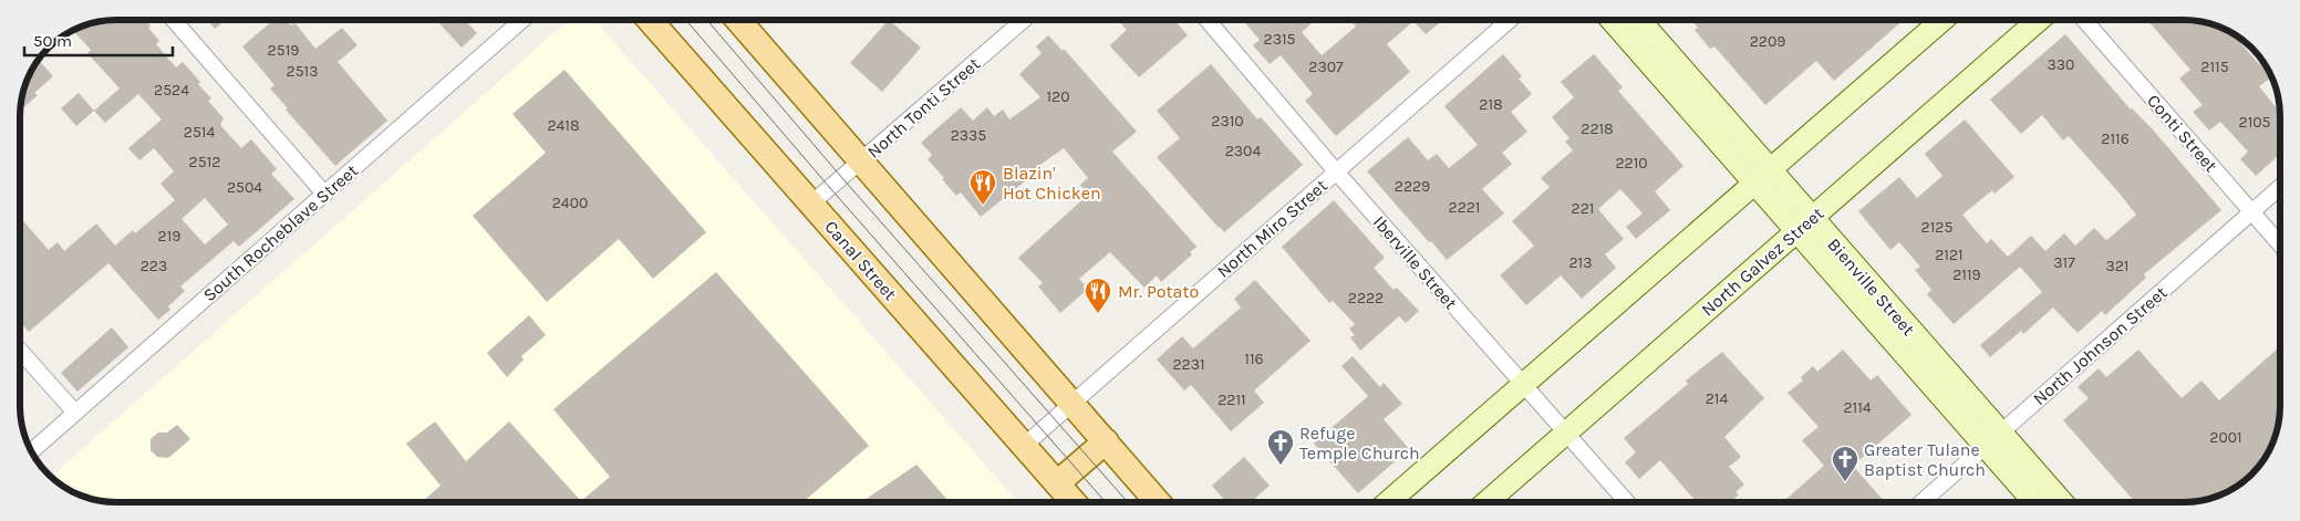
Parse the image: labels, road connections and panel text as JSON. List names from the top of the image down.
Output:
{
  "streets": {
    "main road": ["Canal Street"],
    "street": [
      "North Tonti Street",
      "Conti Street",
      "North Miro Street",
      "South Rocheblave Street",
      "North Galvez Street",
      "Iberville Street",
      "Bienville Street",
      "North Johnson Street"
    ]
  },
  "crossings": [
    ["North Tonti Street", "Canal Street"],
    ["Conti Street", "North Johnson Street"],
    ["North Miro Street", "Canal Street"],
    ["North Miro Street", "Iberville Street"],
    ["North Galvez Street", "Iberville Street"],
    ["North Galvez Street", "Bienville Street"],
    ["Bienville Street", "North Johnson Street"]
  ],
  "places": {
    "restaurant": ["Blazin' Hot Chicken", "Mr. Potato"],
    "church": ["Refuge Temple Church", "Greater Tulane Baptist Church"]
  },
  "house_numbers": [
    "2315",
    "2209",
    "2519",
    "330",
    "2307",
    "2115",
    "2513",
    "2524",
    "120",
    "218",
    "2310",
    "2105",
    "2418",
    "2218",
    "2514",
    "2335",
    "2116",
    "2304",
    "2512",
    "2210",
    "2229",
    "2504",
    "2400",
    "2221",
    "221",
    "2125",
    "219",
    "2121",
    "213",
    "317",
    "223",
    "321",
    "2119",
    "2222",
    "116",
    "2231",
    "214",
    "2211",
    "2114",
    "2001"
  ],
  "scale_bar": "50 m"
}
